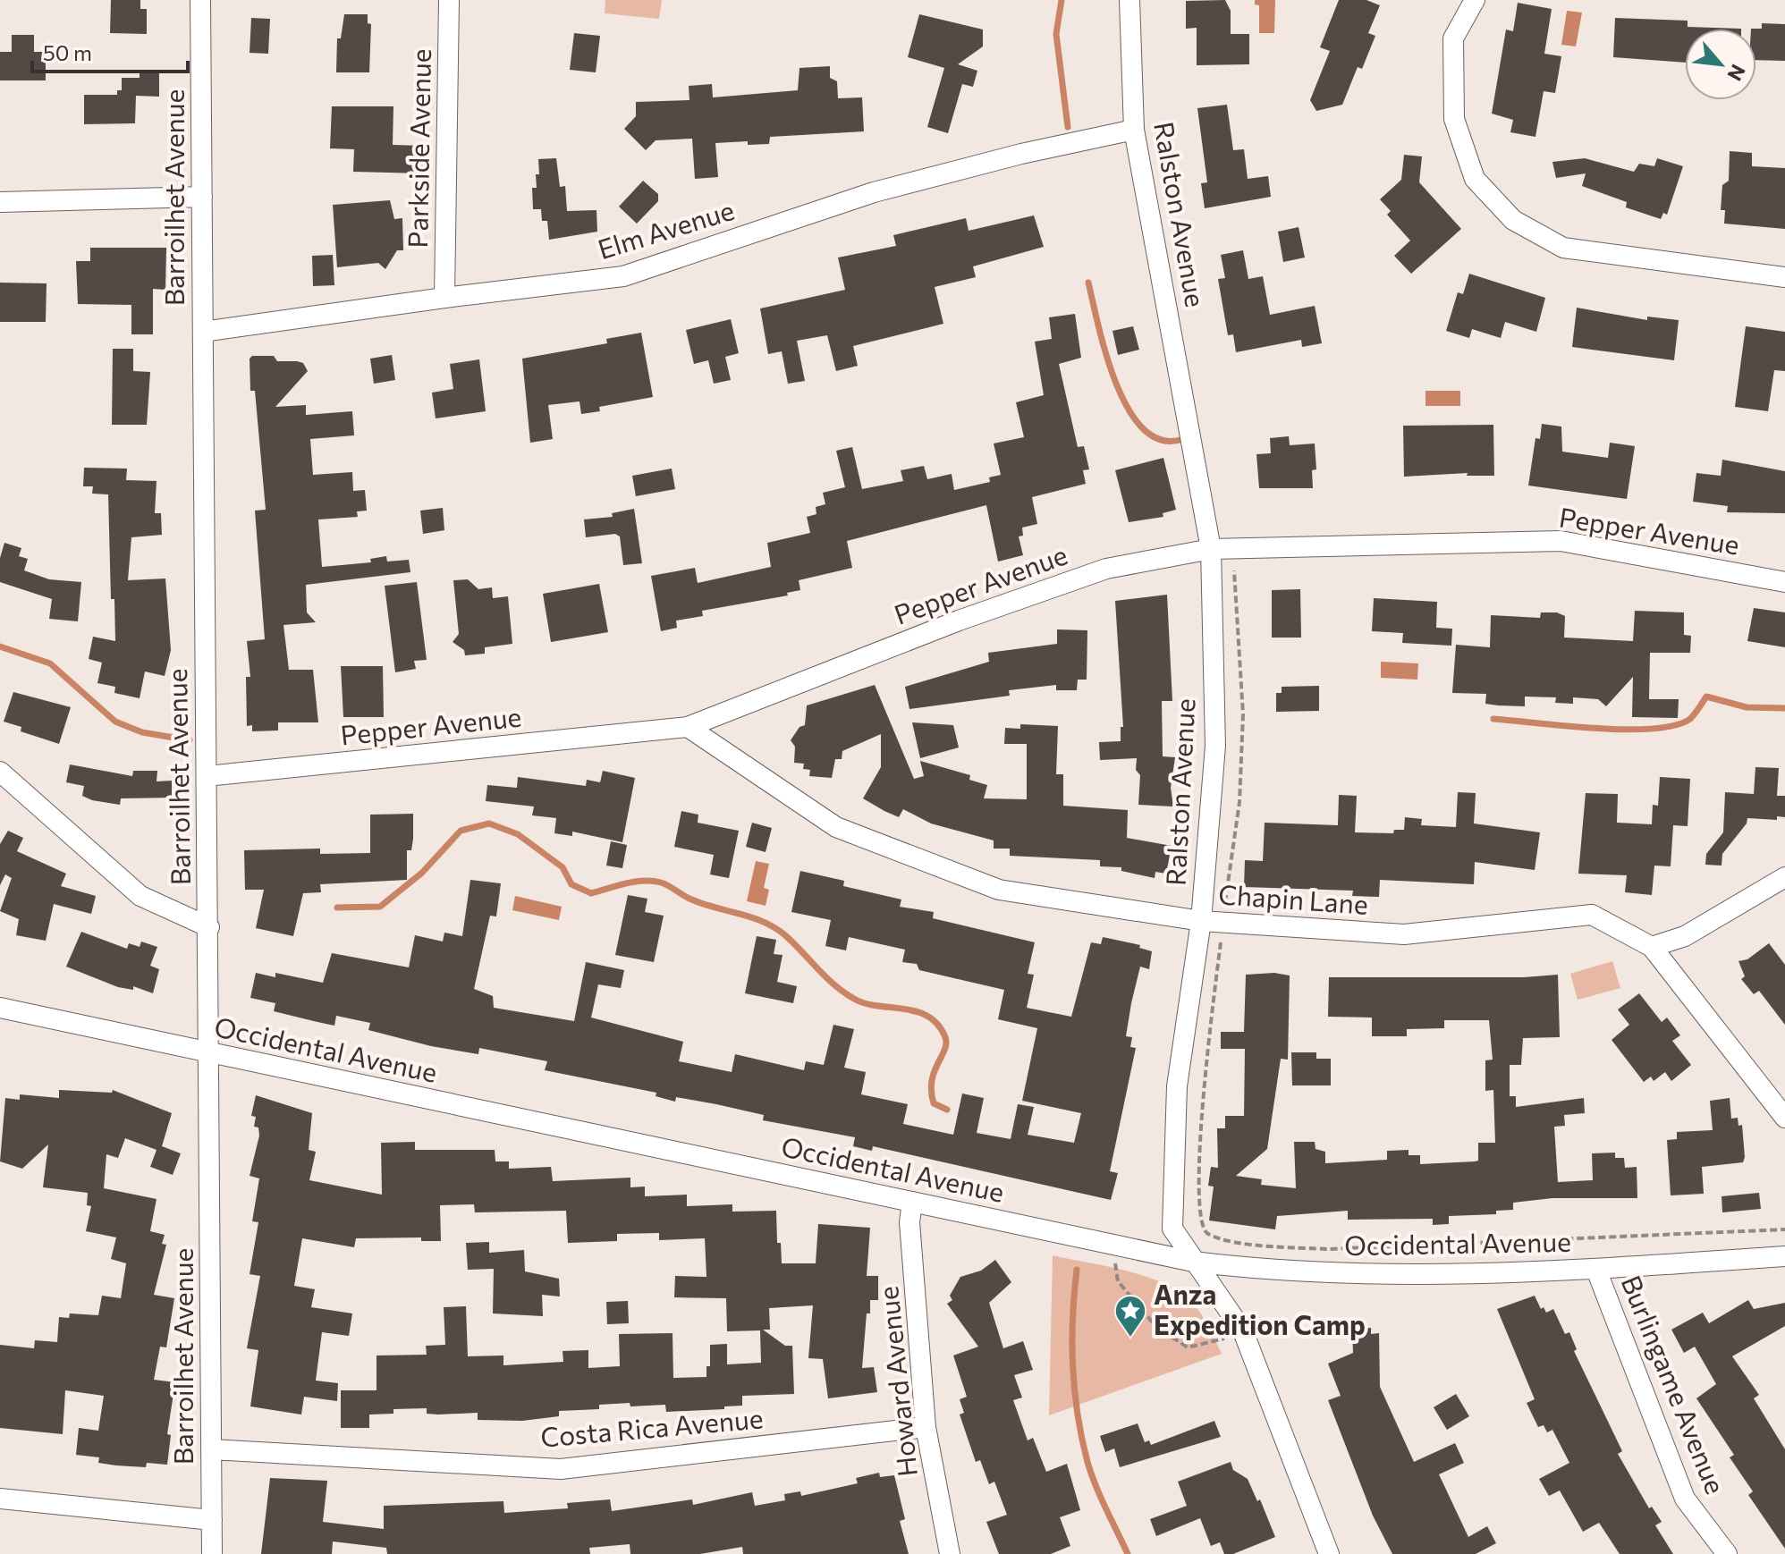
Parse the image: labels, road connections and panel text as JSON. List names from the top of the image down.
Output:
{
  "streets": {
    "street": [
      "Parkside Avenue",
      "Barroilhet Avenue",
      "Ralston Avenue",
      "Elm Avenue",
      "Pepper Avenue",
      "Chapin Lane",
      "Occidental Avenue",
      "Howard Avenue",
      "Burlingame Avenue",
      "Costa Rica Avenue"
    ]
  },
  "crossings": [
    ["Parkside Avenue", "Elm Avenue"],
    ["Barroilhet Avenue", "Elm Avenue"],
    ["Barroilhet Avenue", "Pepper Avenue"],
    ["Barroilhet Avenue", "Occidental Avenue"],
    ["Barroilhet Avenue", "Costa Rica Avenue"],
    ["Ralston Avenue", "Elm Avenue"],
    ["Ralston Avenue", "Pepper Avenue"],
    ["Ralston Avenue", "Chapin Lane"],
    ["Ralston Avenue", "Occidental Avenue"],
    ["Pepper Avenue", "Chapin Lane"],
    ["Occidental Avenue", "Howard Avenue"],
    ["Occidental Avenue", "Burlingame Avenue"],
    ["Howard Avenue", "Costa Rica Avenue"]
  ],
  "places": {
    "place": ["Anza Expedition Camp"]
  },
  "scale_bar": "50 m",
  "north": "bottom right"
}
